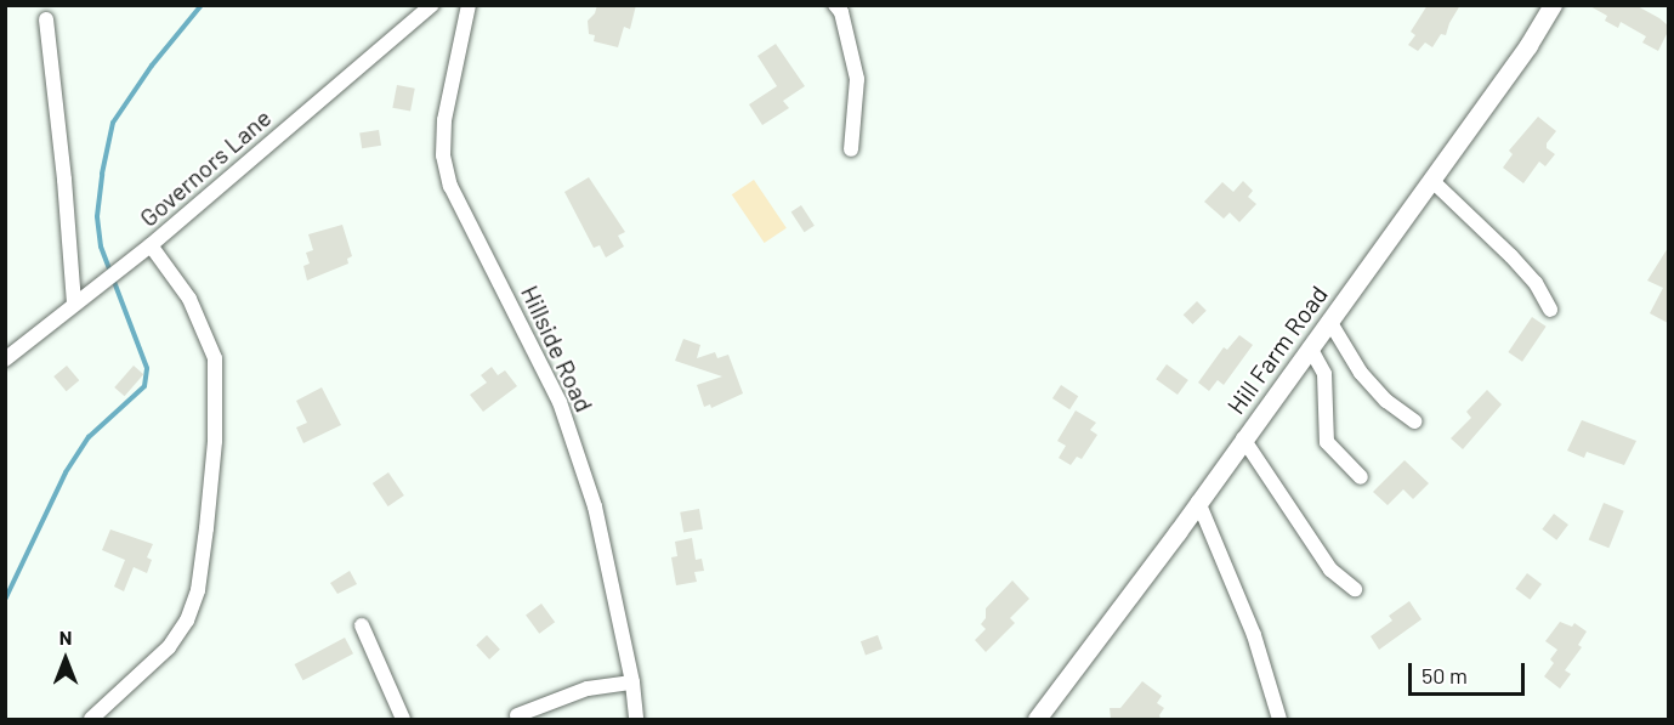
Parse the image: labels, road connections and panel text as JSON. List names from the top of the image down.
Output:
{
  "streets": {
    "main road": ["Hill Farm Road"],
    "street": ["Governors Lane", "Hillside Road"]
  },
  "scale_bar": "50 m",
  "north": "top"
}
